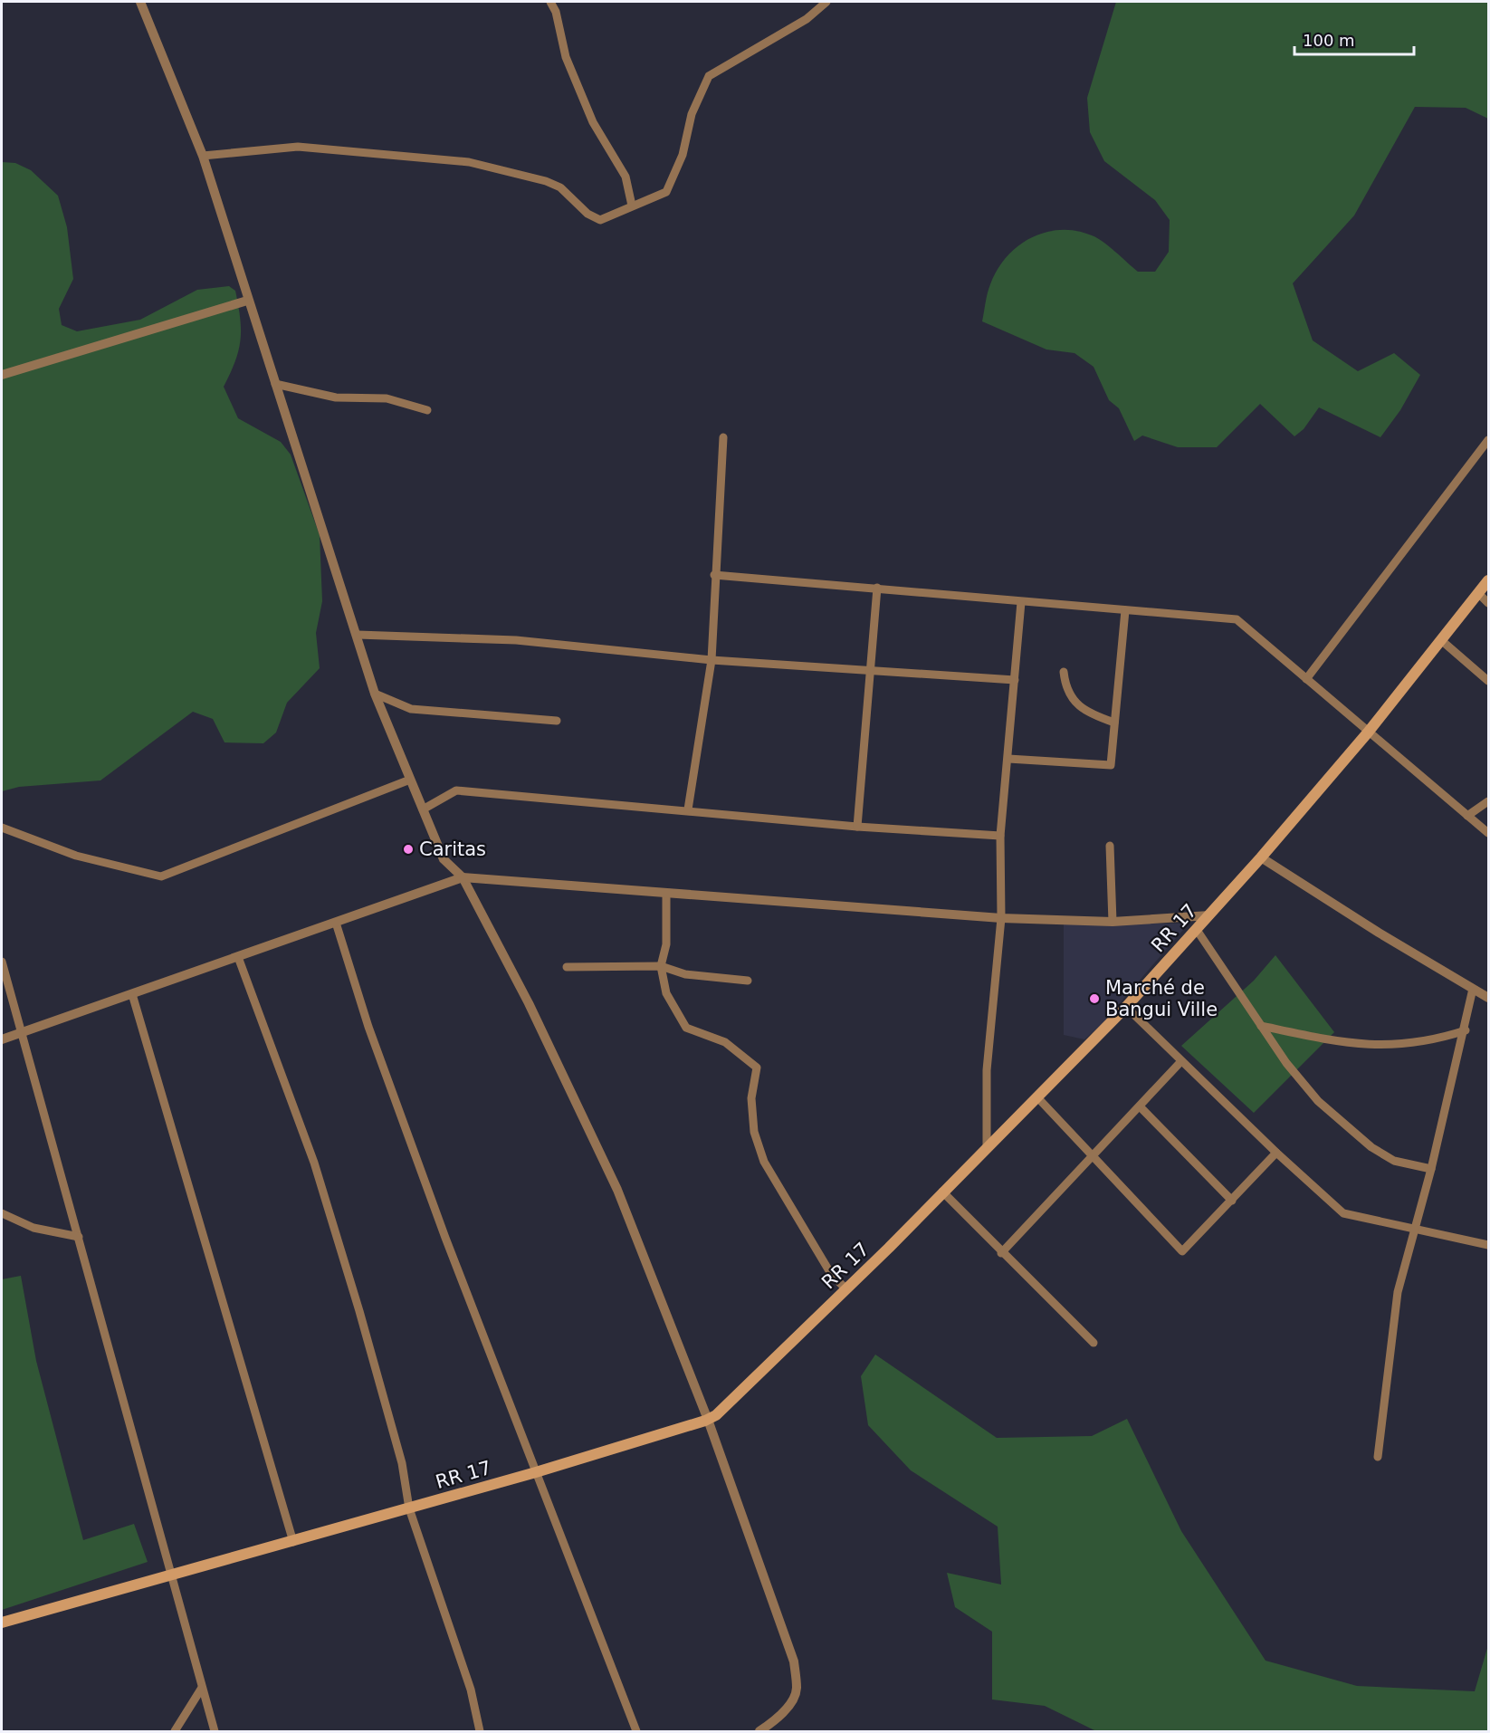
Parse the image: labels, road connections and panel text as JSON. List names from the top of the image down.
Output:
{
  "streets": {
    "main road": ["RR 17"]
  },
  "places": ["Caritas", "Marché de Bangui Ville"],
  "scale_bar": "100 m"
}
